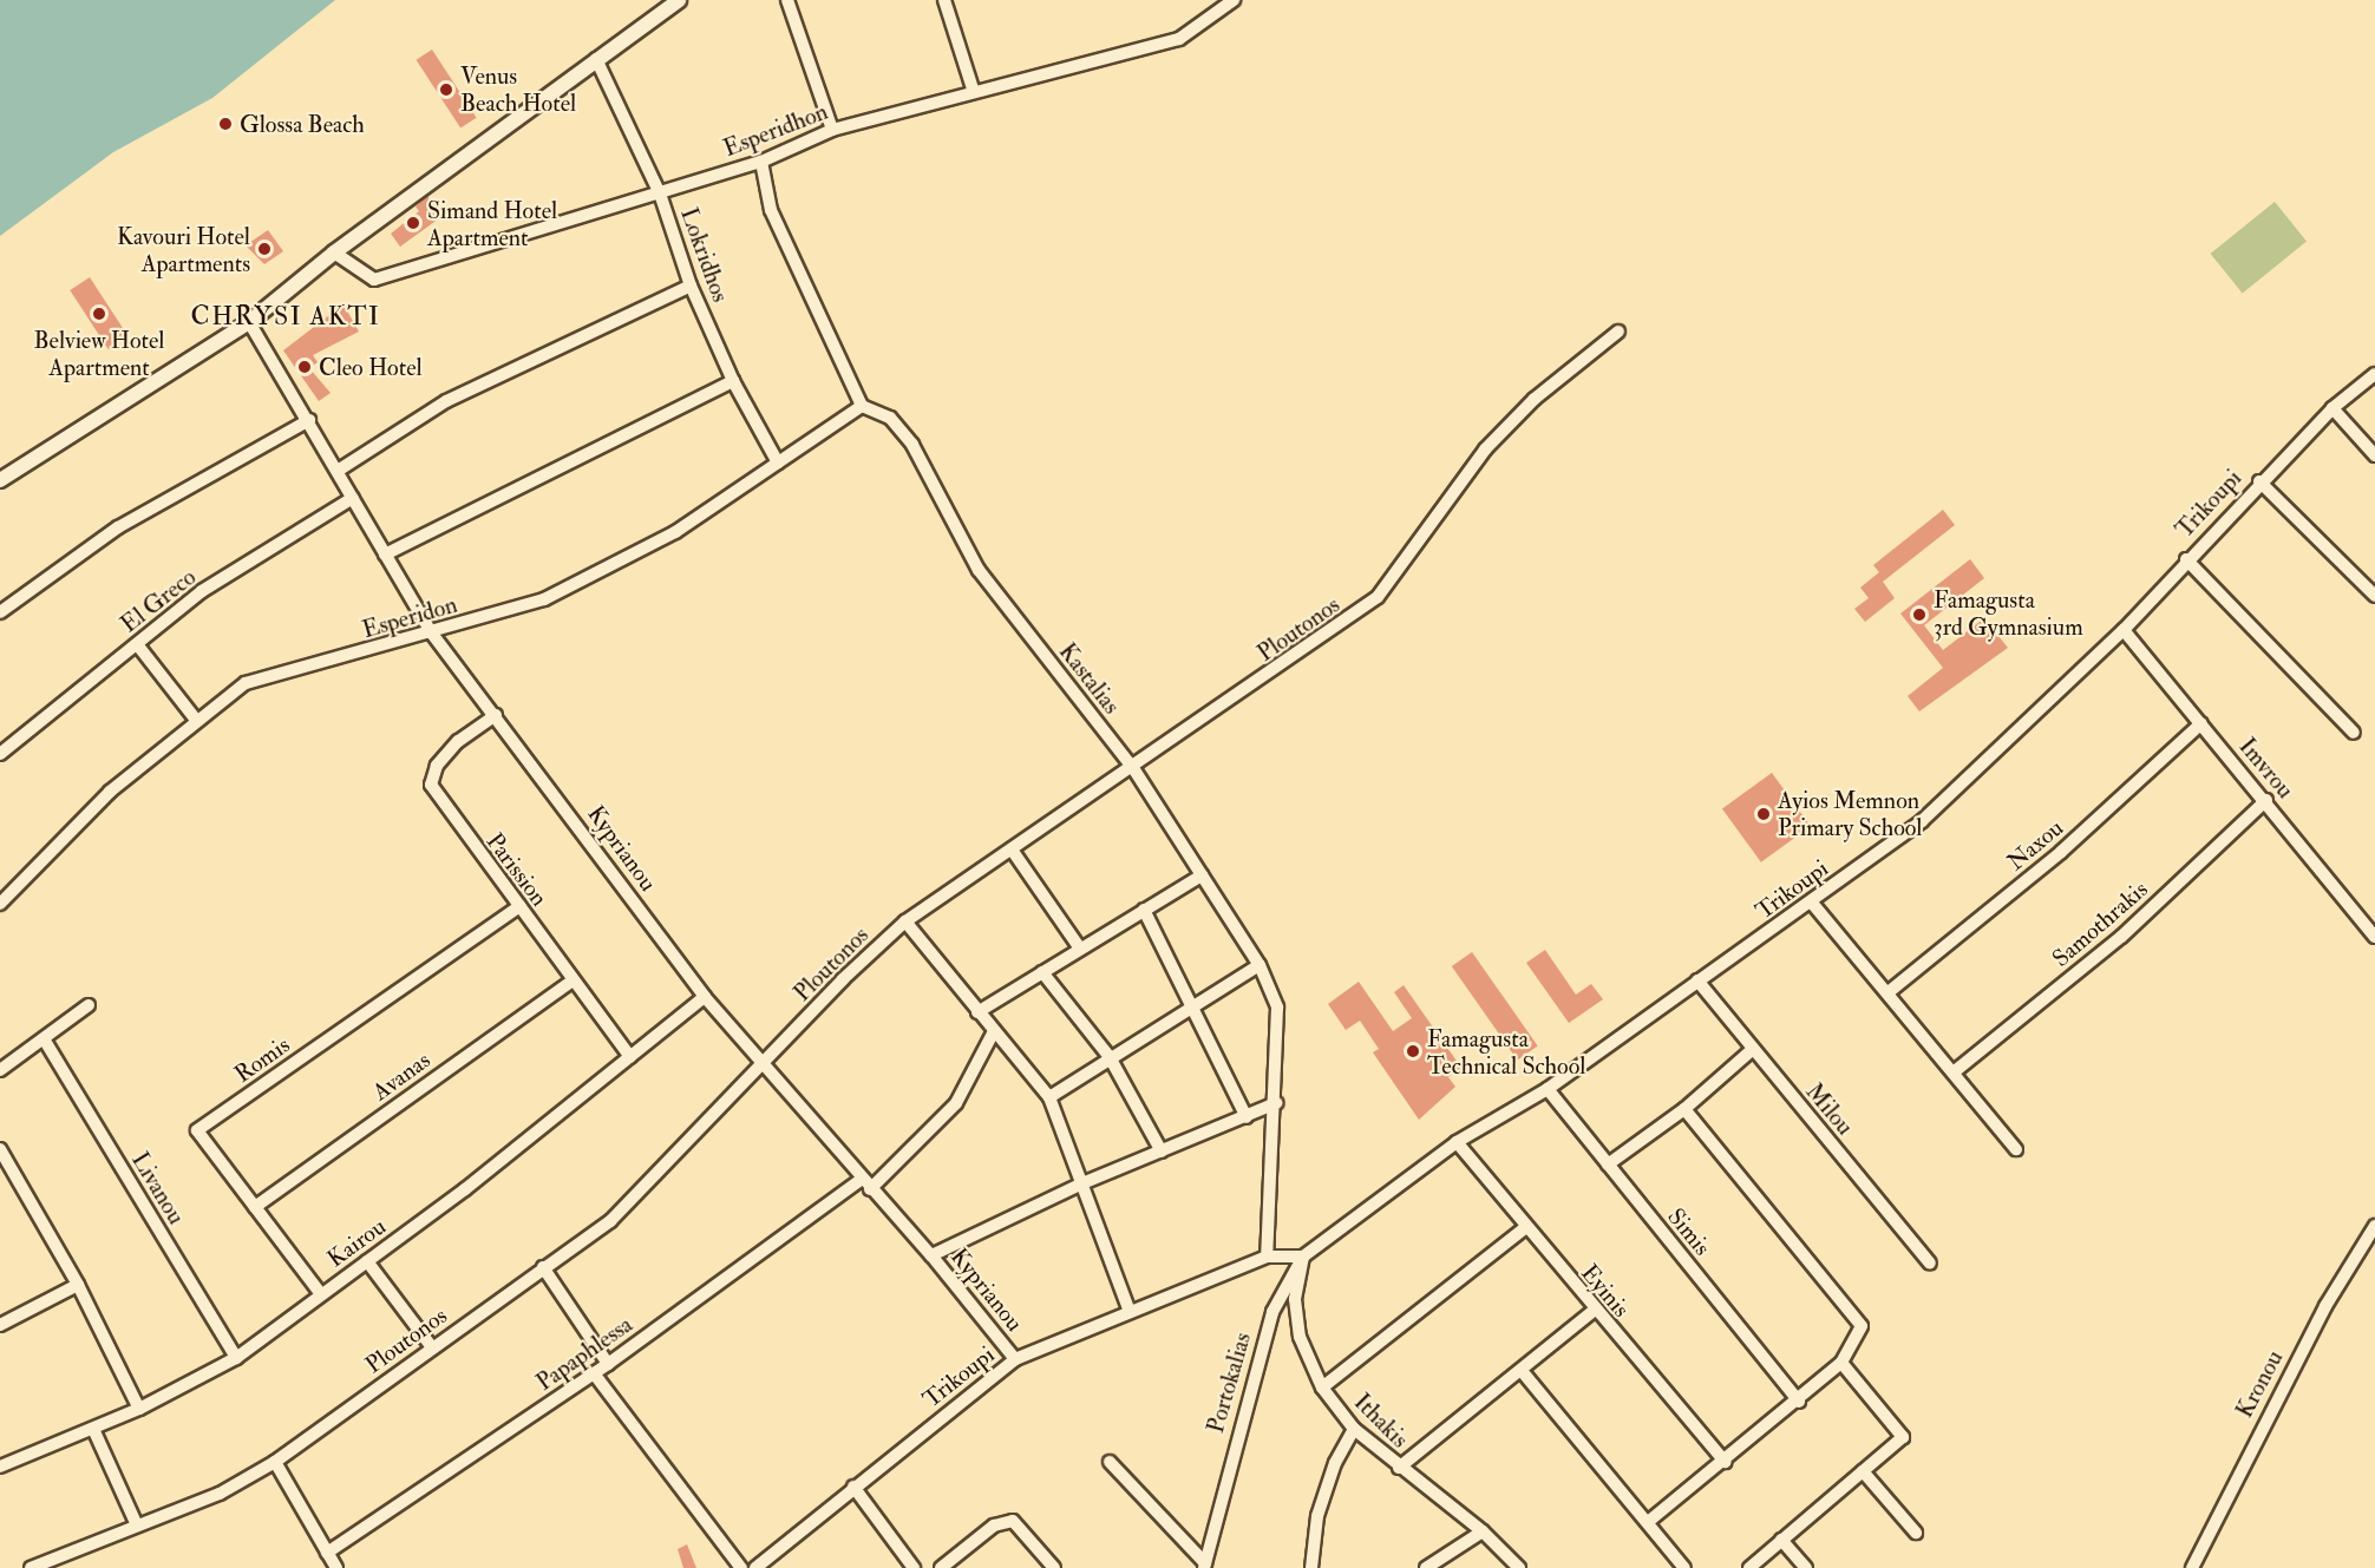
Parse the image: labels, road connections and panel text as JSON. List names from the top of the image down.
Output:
{
  "streets": {
    "street": [
      "Esperidhon",
      "Lokridhos",
      "Trikoupi",
      "El Greco",
      "Esperidon",
      "Ploutonos",
      "Kastalias",
      "Imvrou",
      "Naxou",
      "Kyprianou",
      "Parission",
      "Samothrakis",
      "Romis",
      "Avanas",
      "Milou",
      "Livanou",
      "Simis",
      "Kairou",
      "Eyinis",
      "Papaphlessa",
      "Portokalias",
      "Kronou",
      "Ithakis"
    ]
  },
  "crossings": [
    ["Esperidhon", "Lokridhos"],
    ["Lokridhos", "Esperidon"],
    ["Trikoupi", "Kastalias"],
    ["Trikoupi", "Imvrou"],
    ["Trikoupi", "Kyprianou"],
    ["Trikoupi", "Milou"],
    ["Trikoupi", "Simis"],
    ["Trikoupi", "Eyinis"],
    ["Trikoupi", "Portokalias"],
    ["Trikoupi", "Ithakis"],
    ["El Greco", "Kyprianou"],
    ["Esperidon", "Kastalias"],
    ["Esperidon", "Kyprianou"],
    ["Ploutonos", "Kastalias"],
    ["Ploutonos", "Kyprianou"],
    ["Imvrou", "Naxou"],
    ["Imvrou", "Samothrakis"],
    ["Kyprianou", "Parission"],
    ["Kyprianou", "Kairou"],
    ["Kyprianou", "Papaphlessa"],
    ["Parission", "Romis"],
    ["Parission", "Avanas"],
    ["Parission", "Kairou"],
    ["Romis", "Avanas"],
    ["Romis", "Kairou"],
    ["Livanou", "Kairou"],
    ["Portokalias", "Ithakis"]
  ],
  "districts": ["CHRYSI AKTI"],
  "places": [
    "Venus Beach Hotel",
    "Glossa Beach",
    "Simand Hotel Apartment",
    "Kavouri Hotel Apartments",
    "Belview Hotel Apartment",
    "Cleo Hotel",
    "Famagusta 3rd Gymnasium",
    "Ayios Memnon Primary School",
    "Famagusta Technical School"
  ]
}
